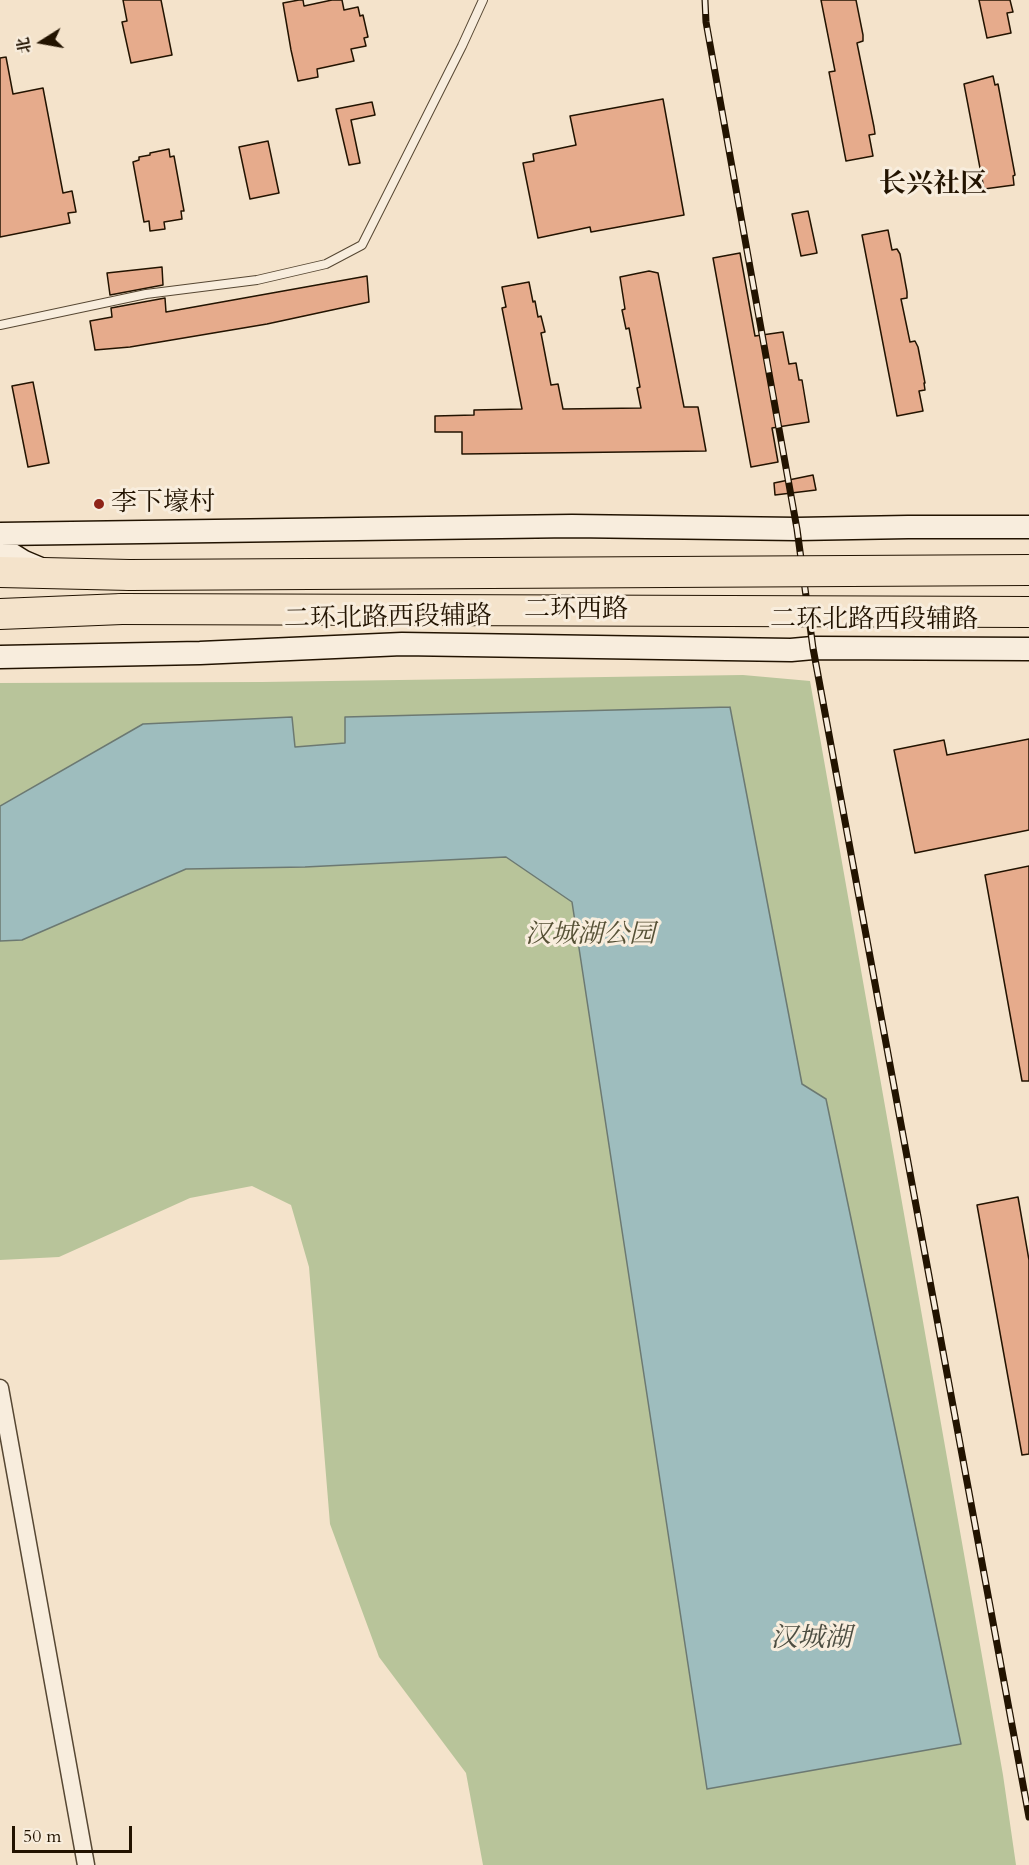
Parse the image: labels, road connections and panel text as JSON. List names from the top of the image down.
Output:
{
  "streets": {
    "highway": ["二环西路"],
    "main road": ["二环北路西段辅路"]
  },
  "districts": ["长兴社区"],
  "water": ["汉城湖"],
  "parks": ["汉城湖公园"],
  "places": ["李下壕村"],
  "scale_bar": "50 m",
  "north": "left"
}
